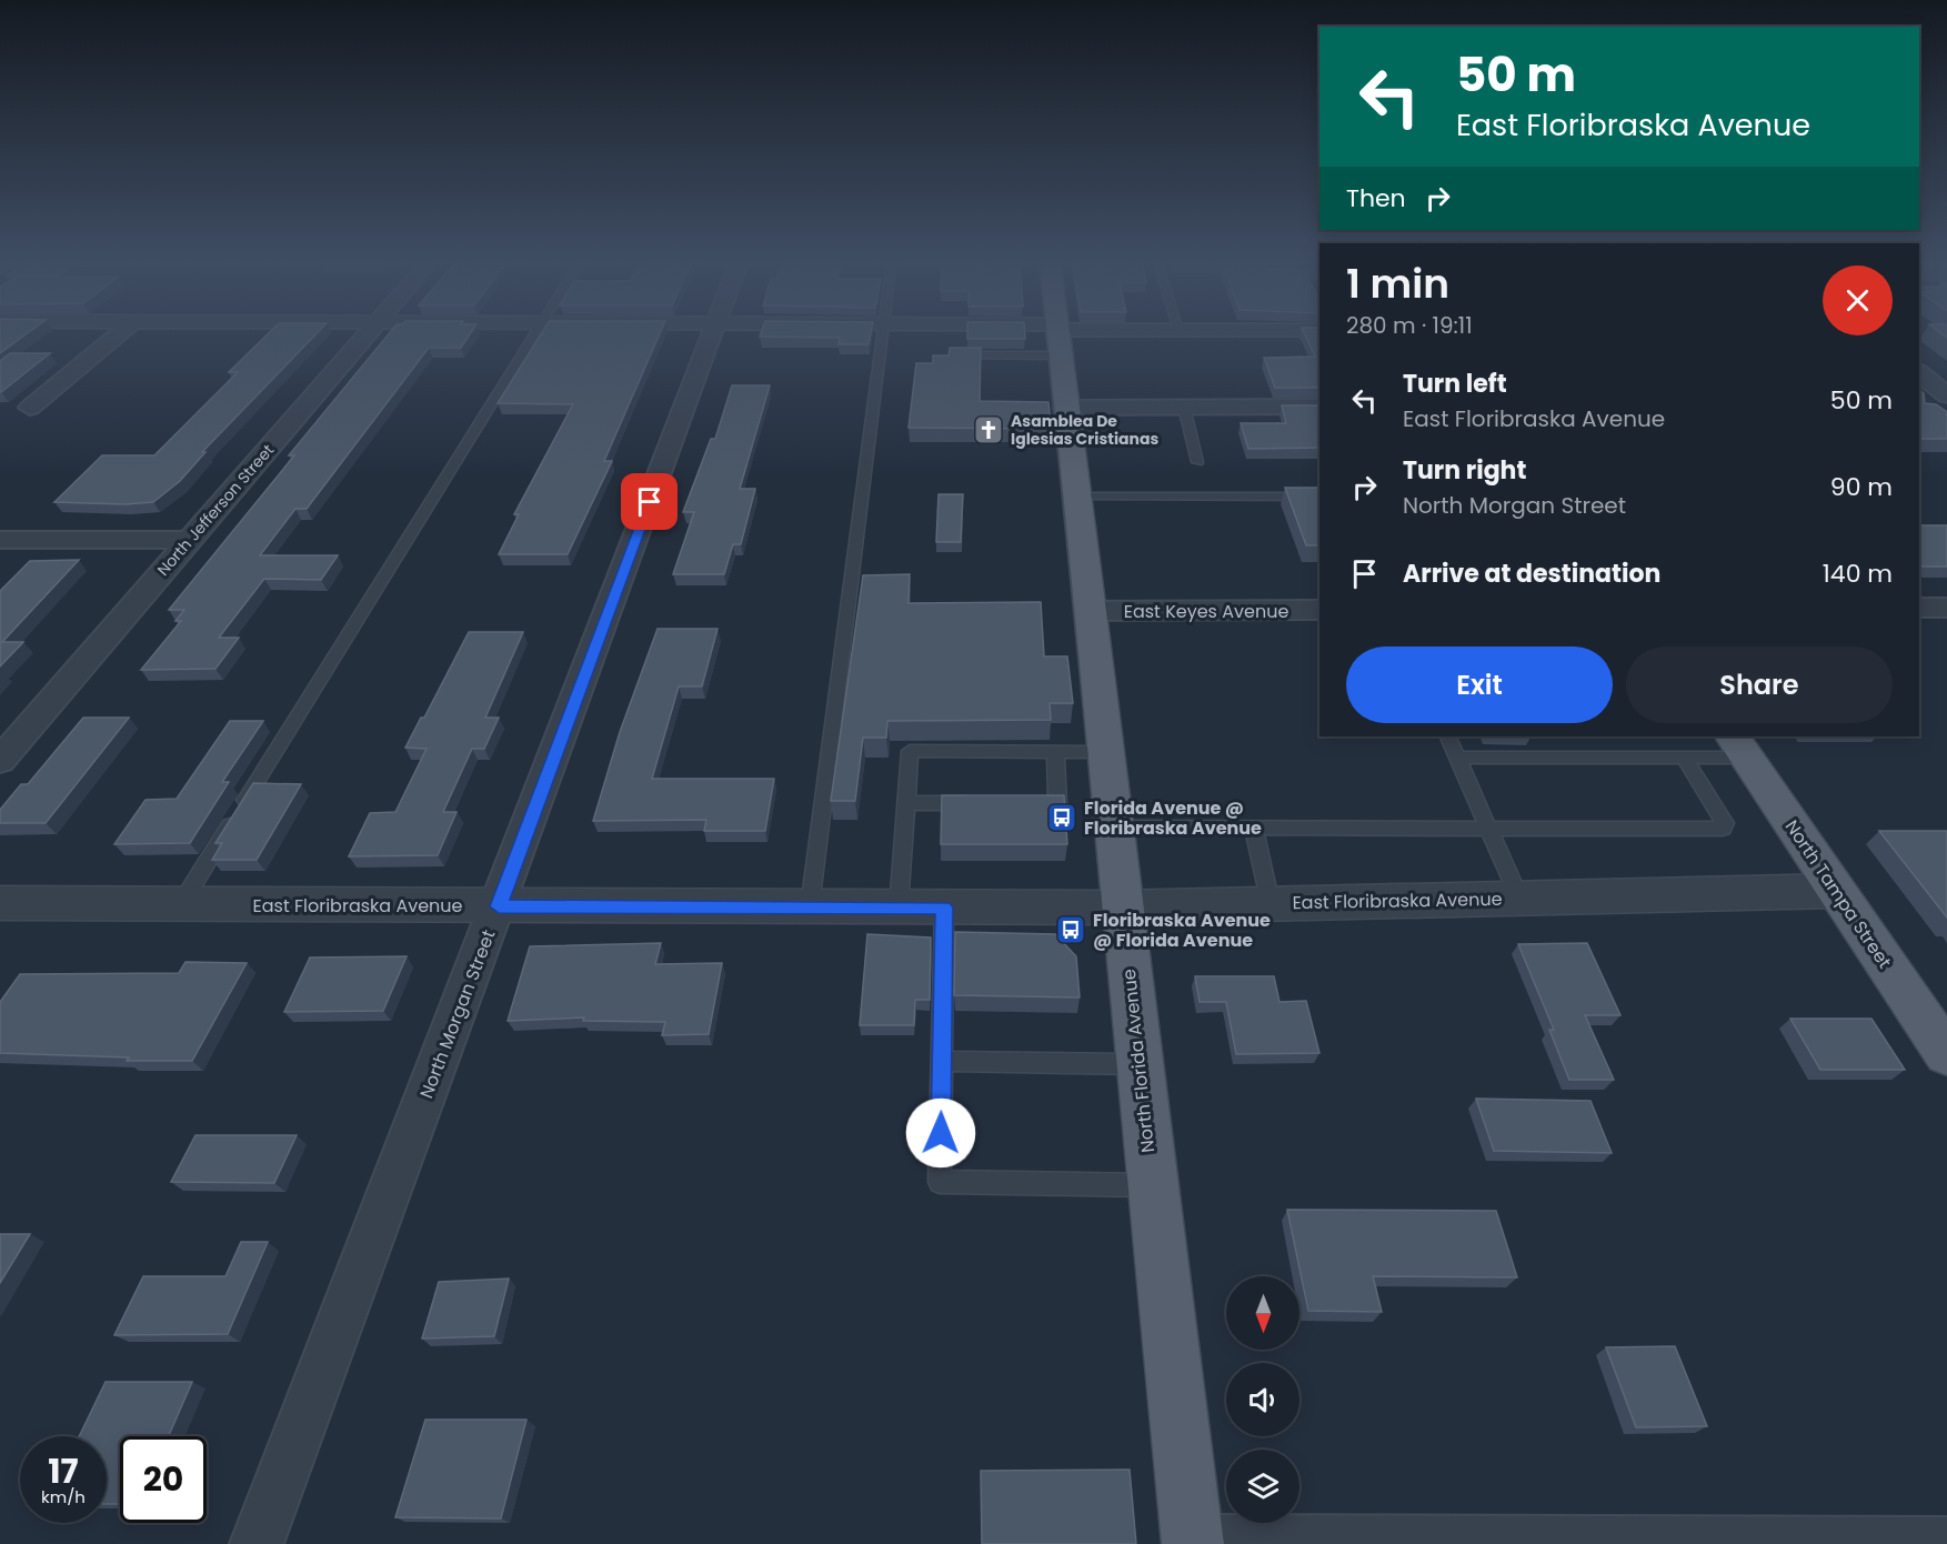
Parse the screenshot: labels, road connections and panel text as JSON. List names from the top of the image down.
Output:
{
  "streets": {
    "main road": ["North Tampa Street", "North Florida Avenue"],
    "street": [
      "North Jefferson Street",
      "East Keyes Avenue",
      "East Floribraska Avenue",
      "North Morgan Street"
    ]
  },
  "crossings": [
    ["East Keyes Avenue", "North Florida Avenue"],
    ["North Tampa Street", "East Floribraska Avenue"],
    ["East Floribraska Avenue", "North Morgan Street"],
    ["East Floribraska Avenue", "North Florida Avenue"]
  ],
  "places": {
    "church": ["Asamblea De Iglesias Cristianas"],
    "bus stop": ["Florida Avenue @ Floribraska Avenue", "Floribraska Avenue @ Florida Avenue"]
  },
  "north": "bottom",
  "page": {
    "turn": ["50 m", "East Floribraska Avenue"],
    "then": "Then",
    "heading": ["1 min", "280 m · 19:11"],
    "list": [
      {
        "name": "Turn left",
        "note": "East Floribraska Avenue",
        "value": "50 m"
      },
      {
        "name": "Turn right",
        "note": "North Morgan Street",
        "value": "90 m"
      },
      {
        "name": "Arrive at destination",
        "value": "140 m"
      }
    ],
    "buttons": ["Exit", "Share"],
    "speed": "17 km/h",
    "limit": "20"
  }
}
